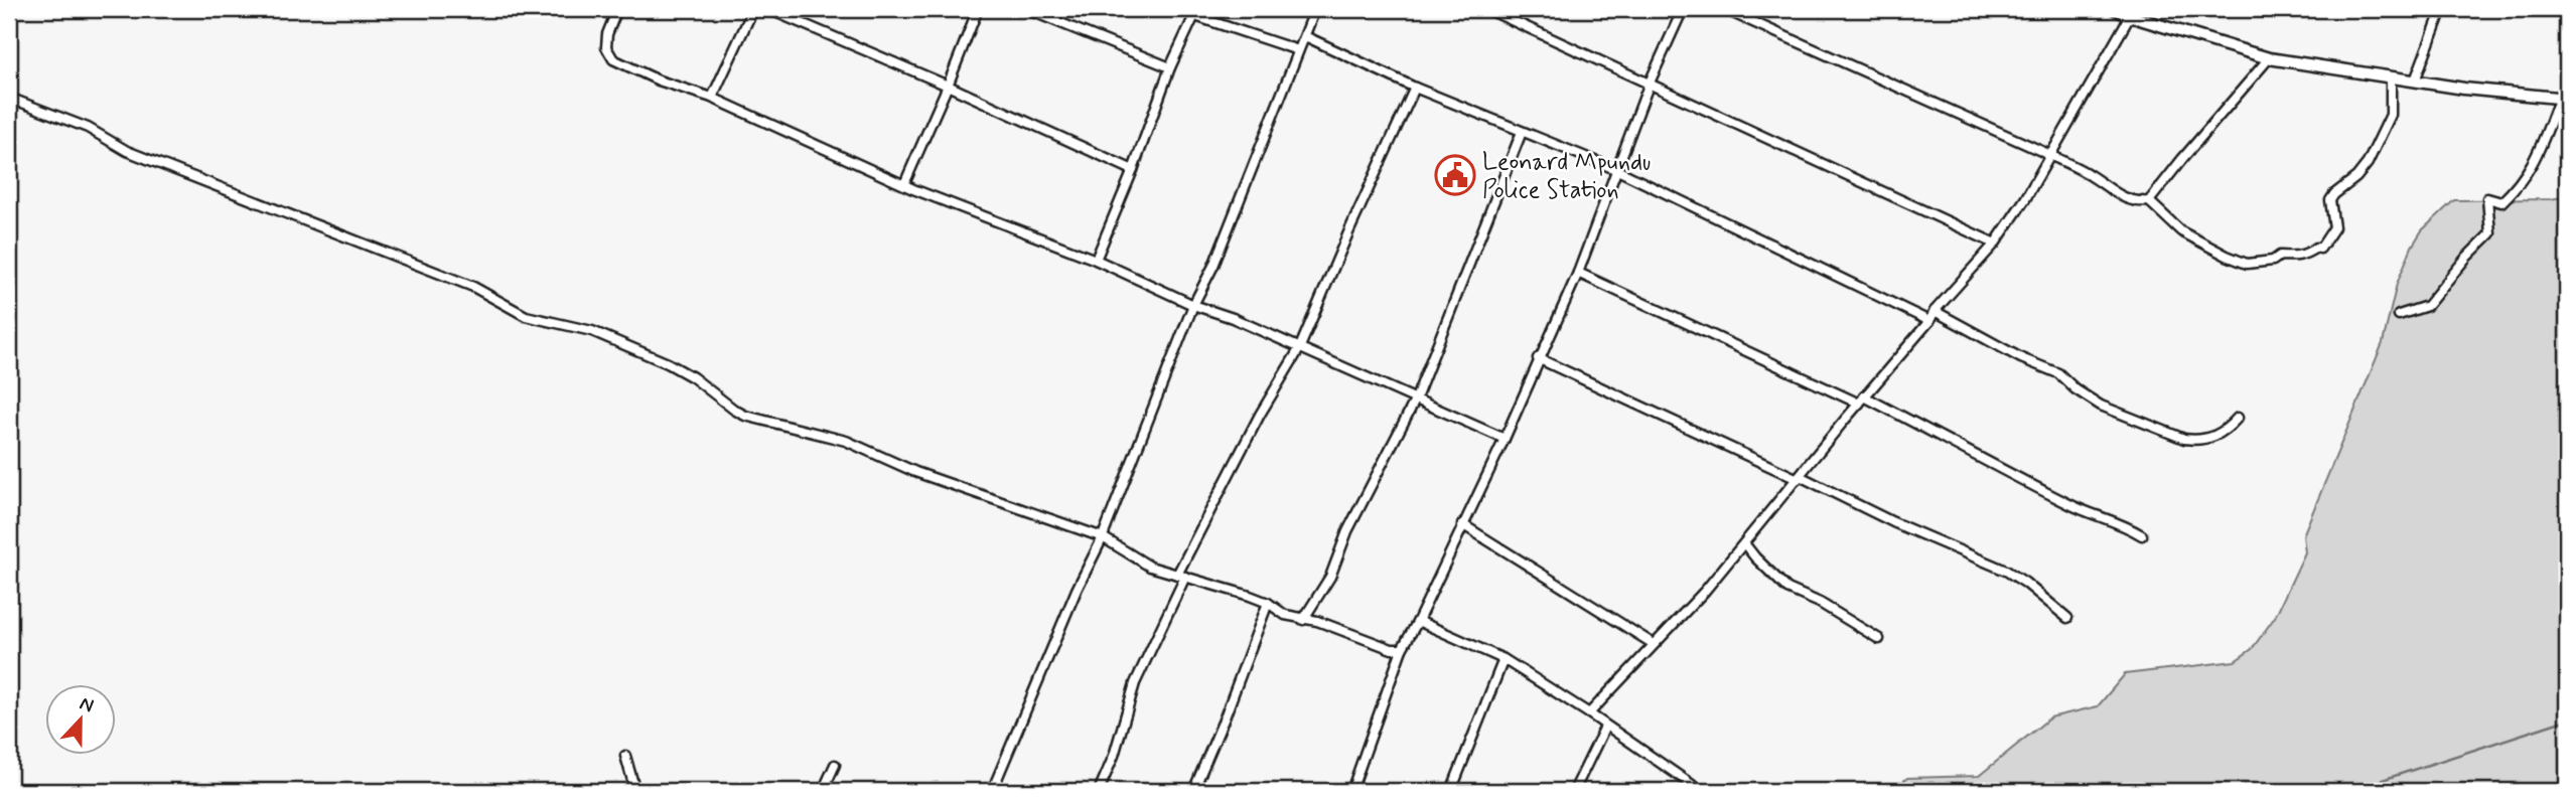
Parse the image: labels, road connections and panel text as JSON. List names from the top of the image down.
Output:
{
  "places": {
    "public building": ["Leonard Mpundu Police Station"]
  },
  "north": "top"
}
